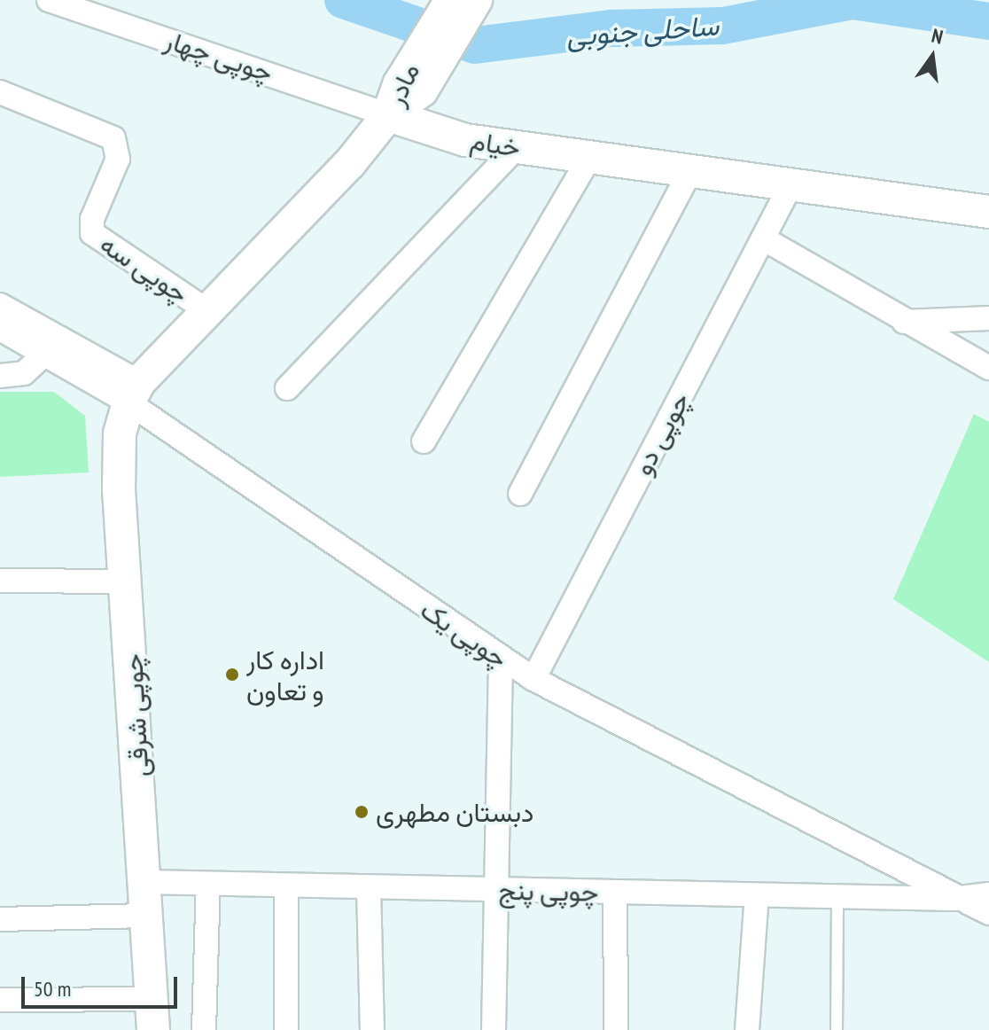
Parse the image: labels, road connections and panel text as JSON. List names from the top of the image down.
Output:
{
  "streets": {
    "street": [
      "چوپی چهار",
      "مادر",
      "خیام",
      "چوپی سه",
      "چوپی دو",
      "چوپی یک",
      "چوپی شرقی",
      "چوپی پنج"
    ]
  },
  "crossings": [
    ["چوپی چهار", "مادر"],
    ["چوپی چهار", "خیام"],
    ["مادر", "خیام"],
    ["خیام", "چوپی دو"],
    ["چوپی دو", "چوپی یک"],
    ["چوپی یک", "چوپی شرقی"],
    ["چوپی یک", "چوپی پنج"],
    ["چوپی شرقی", "چوپی پنج"]
  ],
  "water": ["ساحلی جنوبی"],
  "places": ["اداره کار و تعاون", "دبستان مطهری"],
  "scale_bar": "50 m",
  "north": "top"
}
